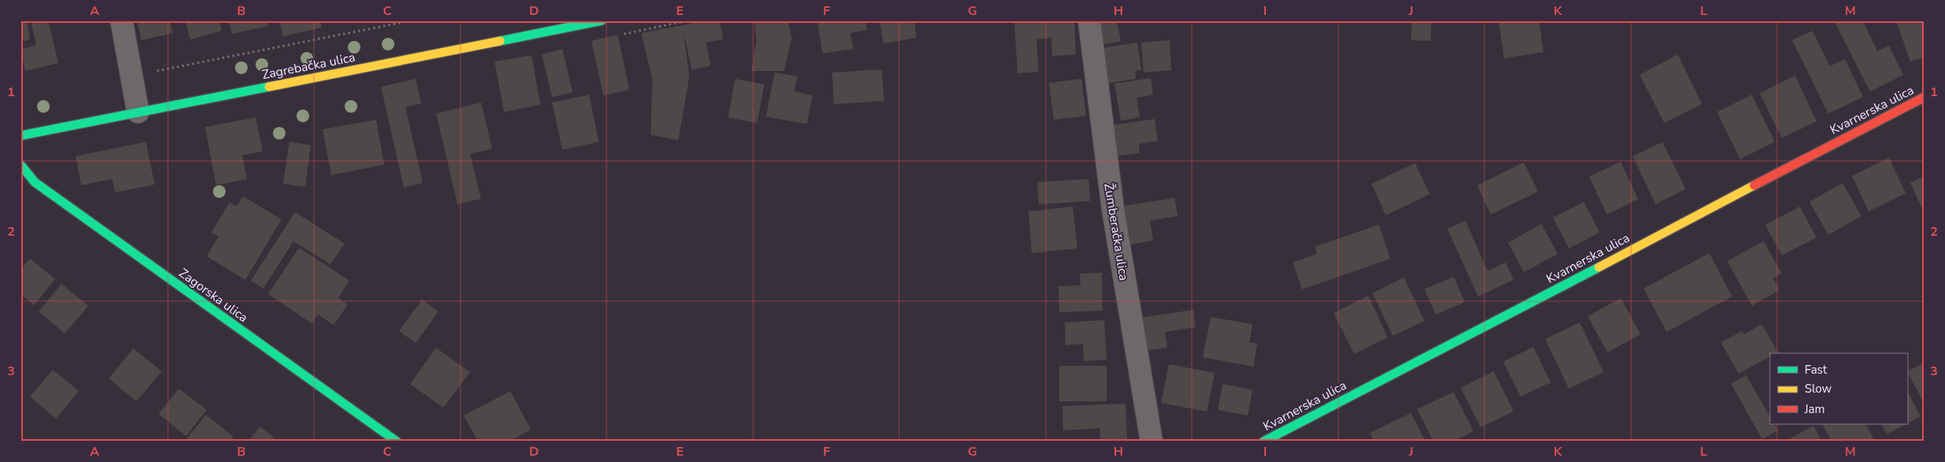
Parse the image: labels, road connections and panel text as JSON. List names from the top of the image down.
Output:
{
  "streets": {
    "street": [
      "Zagrebačka ulica",
      "Kvarnerska ulica",
      "Žumberačka ulica",
      "Zagorska ulica"
    ]
  },
  "legend": ["Fast", "Slow", "Jam"],
  "grid": {
    "columns": [
      "A",
      "B",
      "C",
      "D",
      "E",
      "F",
      "G",
      "H",
      "I",
      "J",
      "K",
      "L",
      "M"
    ],
    "rows": ["1", "2", "3"]
  }
}
